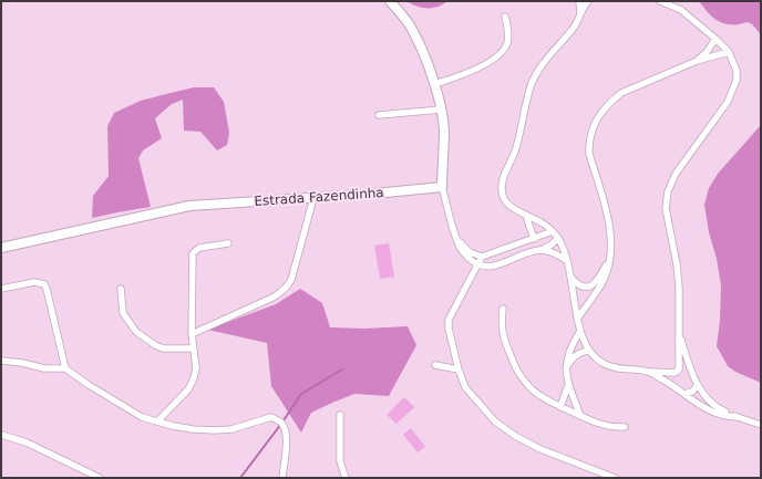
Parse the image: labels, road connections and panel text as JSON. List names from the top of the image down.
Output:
{
  "streets": {
    "street": ["Estrada Fazendinha"]
  }
}
